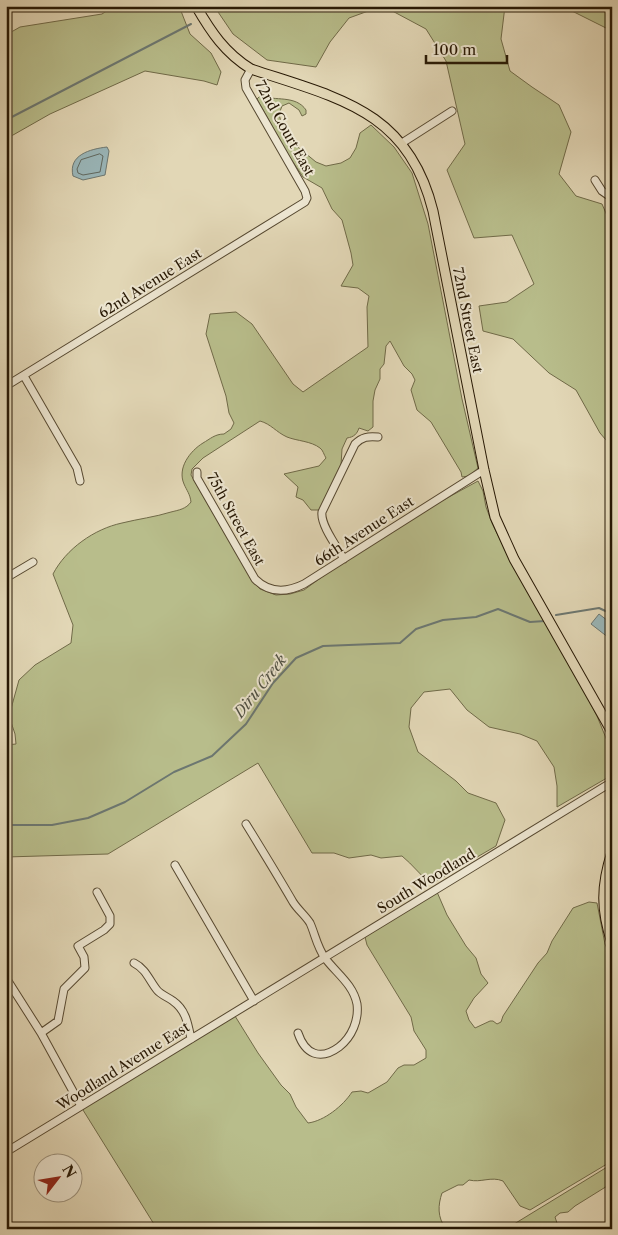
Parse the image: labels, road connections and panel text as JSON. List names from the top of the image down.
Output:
{
  "streets": {
    "main road": ["72nd Street East"],
    "street": [
      "72nd Court East",
      "62nd Avenue East",
      "75th Street East",
      "66th Avenue East",
      "South Woodland",
      "Woodland Avenue East"
    ]
  },
  "crossings": [
    ["72nd Court East", "62nd Avenue East"],
    ["72nd Court East", "72nd Street East"],
    ["72nd Street East", "66th Avenue East"],
    ["75th Street East", "66th Avenue East"],
    ["South Woodland", "Woodland Avenue East"]
  ],
  "water": ["Diru Creek"],
  "scale_bar": "100 m",
  "north": "top right"
}
